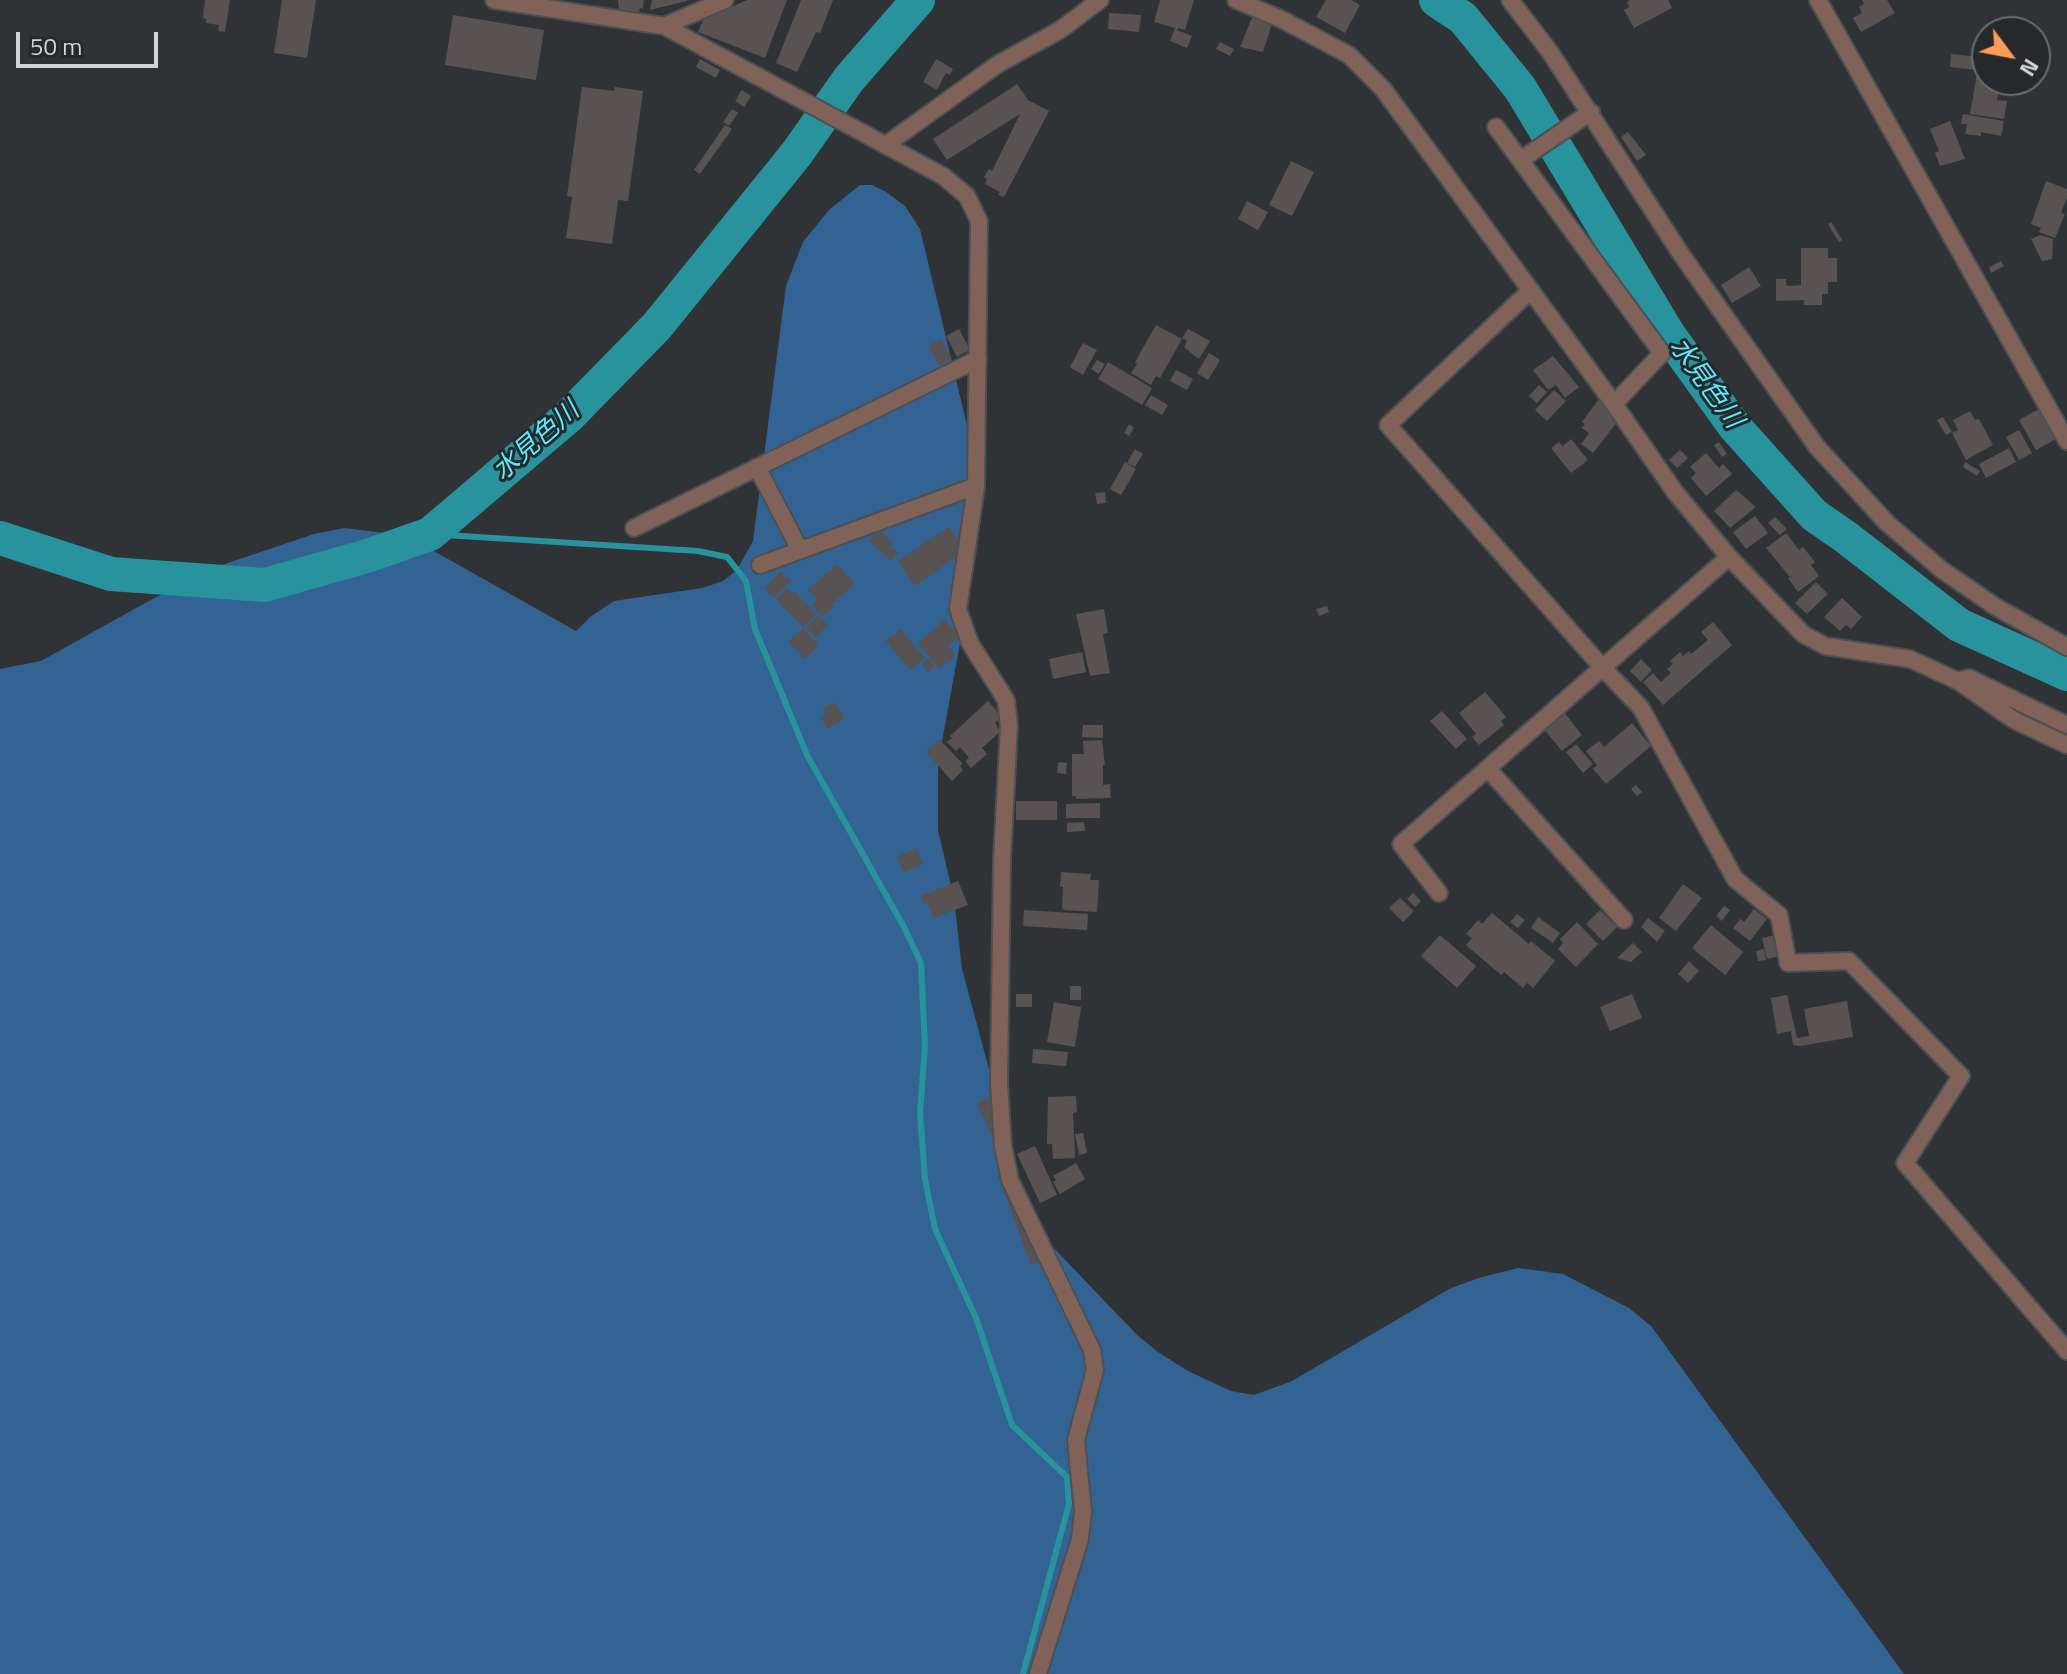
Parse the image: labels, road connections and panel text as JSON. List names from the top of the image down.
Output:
{
  "water": ["水見色川"],
  "scale_bar": "50 m",
  "north": "bottom right"
}
